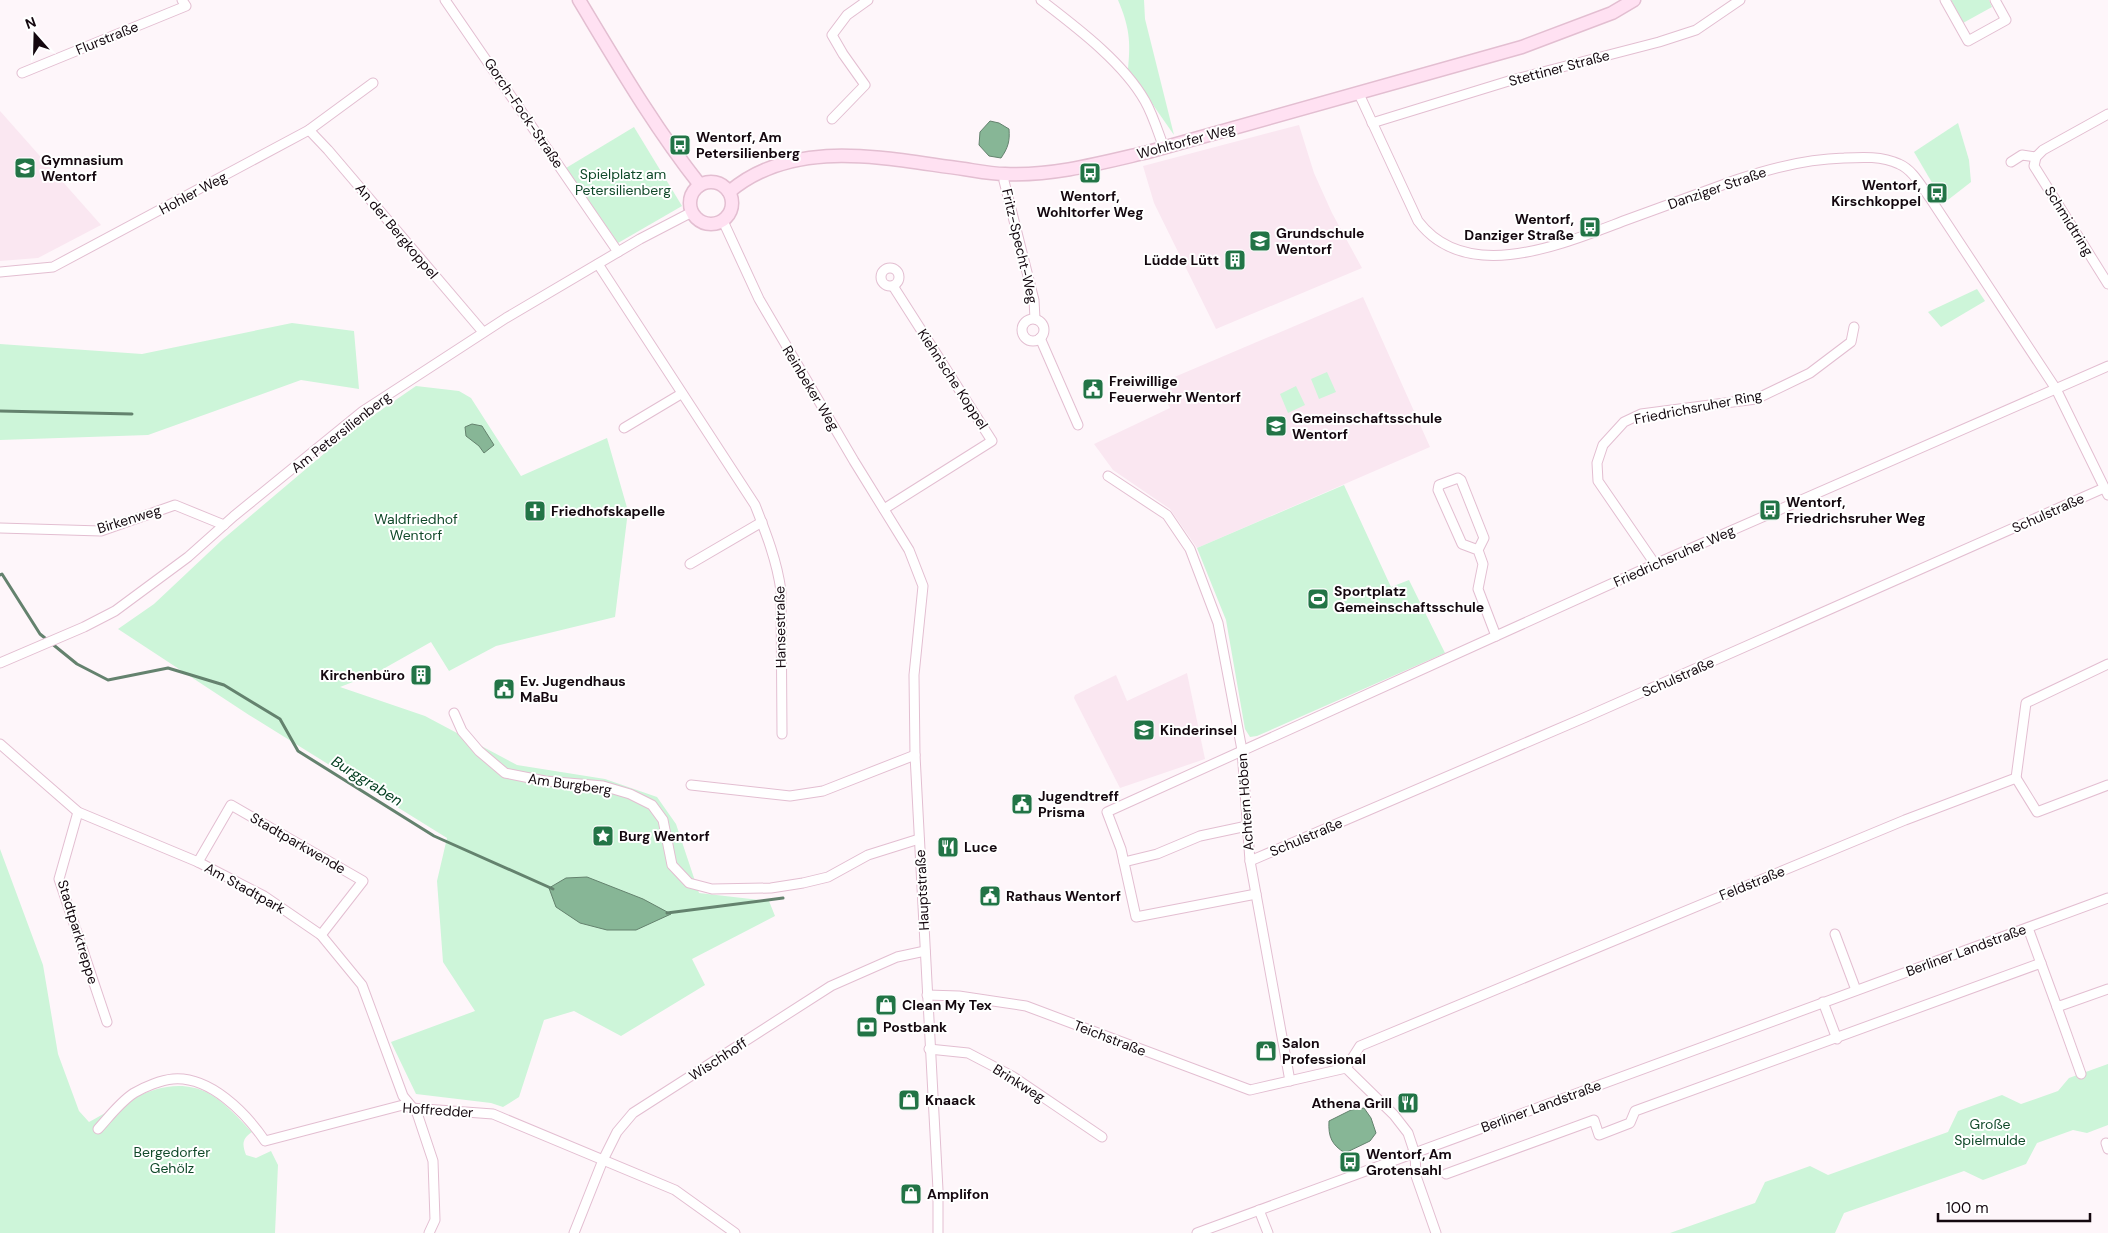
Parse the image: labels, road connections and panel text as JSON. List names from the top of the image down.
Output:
{
  "streets": {
    "main road": ["Wohltorfer Weg"],
    "street": [
      "Flurstraße",
      "Stettiner Straße",
      "Gorch-Fock-Straße",
      "Danziger Straße",
      "Hohler Weg",
      "Schmidtring",
      "An der Bergkoppel",
      "Fritz-Specht-Weg",
      "Kiehn'sche Koppel",
      "Reinbeker Weg",
      "Friedrichsruher Ring",
      "Am Petersilienberg",
      "Schulstraße",
      "Birkenweg",
      "Friedrichsruher Weg",
      "Hansestraße",
      "Am Burgberg",
      "Achtern Höben",
      "Stadtparkwende",
      "Feldstraße",
      "Am Stadtpark",
      "Hauptstraße",
      "Stadtparktreppe",
      "Berliner Landstraße",
      "Teichstraße",
      "Wischhoff",
      "Brinkweg",
      "Hoffredder"
    ]
  },
  "crossings": [
    ["Stettiner Straße", "Danziger Straße"],
    ["Gorch-Fock-Straße", "Am Petersilienberg"],
    ["Wohltorfer Weg", "Danziger Straße"],
    ["Wohltorfer Weg", "Fritz-Specht-Weg"],
    ["Wohltorfer Weg", "Reinbeker Weg"],
    ["Wohltorfer Weg", "Am Petersilienberg"],
    ["Danziger Straße", "Schulstraße"],
    ["Danziger Straße", "Friedrichsruher Weg"],
    ["Hohler Weg", "An der Bergkoppel"],
    ["An der Bergkoppel", "Am Petersilienberg"],
    ["Kiehn'sche Koppel", "Reinbeker Weg"],
    ["Reinbeker Weg", "Am Petersilienberg"],
    ["Reinbeker Weg", "Hauptstraße"],
    ["Friedrichsruher Ring", "Friedrichsruher Weg"],
    ["Am Petersilienberg", "Birkenweg"],
    ["Am Petersilienberg", "Hansestraße"],
    ["Schulstraße", "Achtern Höben"],
    ["Friedrichsruher Weg", "Achtern Höben"],
    ["Am Burgberg", "Hauptstraße"],
    ["Achtern Höben", "Teichstraße"],
    ["Stadtparkwende", "Am Stadtpark"],
    ["Feldstraße", "Teichstraße"],
    ["Am Stadtpark", "Stadtparktreppe"],
    ["Am Stadtpark", "Hoffredder"],
    ["Hauptstraße", "Teichstraße"],
    ["Hauptstraße", "Wischhoff"],
    ["Hauptstraße", "Brinkweg"],
    ["Wischhoff", "Hoffredder"]
  ],
  "water": ["Burggraben"],
  "parks": [
    "Spielplatz am Petersilienberg",
    "Waldfriedhof Wentorf",
    "Große Spielmulde",
    "Bergedorfer Gehölz"
  ],
  "places": {
    "bus stop": [
      "Wentorf, Am Petersilienberg",
      "Wentorf, Wohltorfer Weg",
      "Wentorf, Kirschkoppel",
      "Wentorf, Danziger Straße",
      "Wentorf, Friedrichsruher Weg",
      "Wentorf, Am Grotensahl"
    ],
    "school or university": [
      "Gymnasium Wentorf",
      "Grundschule Wentorf",
      "Gemeinschaftsschule Wentorf",
      "Kinderinsel"
    ],
    "building": ["Lüdde Lütt", "Kirchenbüro"],
    "public building": [
      "Freiwillige Feuerwehr Wentorf",
      "Ev. Jugendhaus MaBu",
      "Jugendtreff Prisma",
      "Rathaus Wentorf"
    ],
    "church": ["Friedhofskapelle"],
    "sports": ["Sportplatz Gemeinschaftsschule"],
    "place": ["Burg Wentorf"],
    "restaurant": ["Luce", "Athena Grill"],
    "shop": [
      "Clean My Tex",
      "Salon Professional",
      "Knaack",
      "Amplifon"
    ],
    "bank": ["Postbank"]
  },
  "scale_bar": "100 m",
  "north": "top"
}
